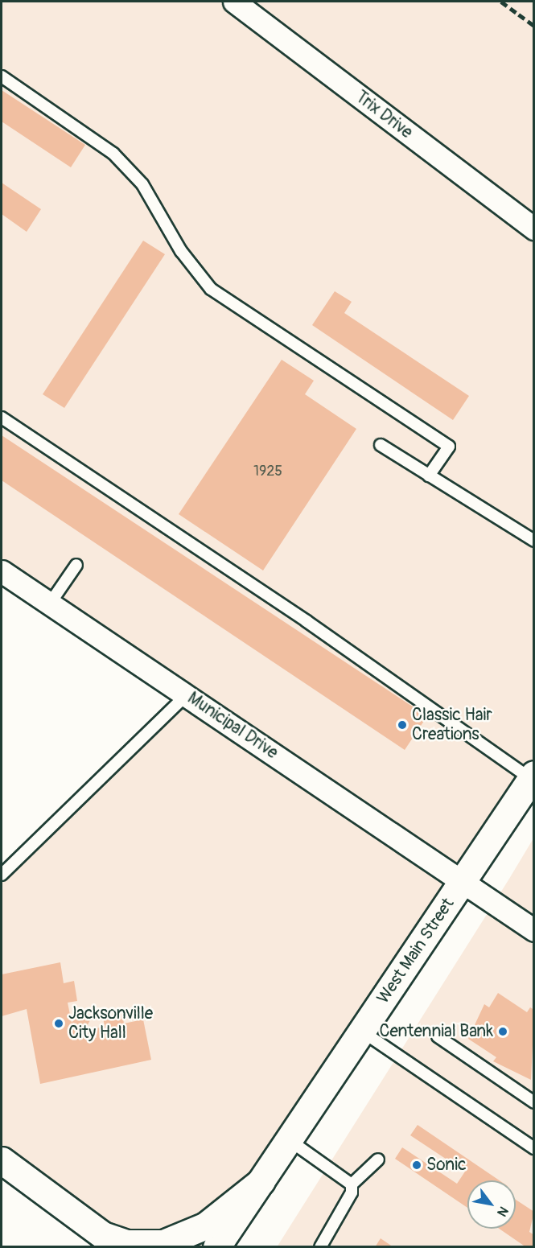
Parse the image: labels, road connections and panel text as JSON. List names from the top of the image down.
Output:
{
  "streets": {
    "main road": ["West Main Street"],
    "street": ["Trix Drive", "Municipal Drive"]
  },
  "crossings": [
    ["Municipal Drive", "West Main Street"]
  ],
  "places": [
    "Classic Hair Creations",
    "Jacksonville City Hall",
    "Centennial Bank",
    "Sonic"
  ],
  "house_numbers": ["1925"],
  "north": "bottom right"
}
